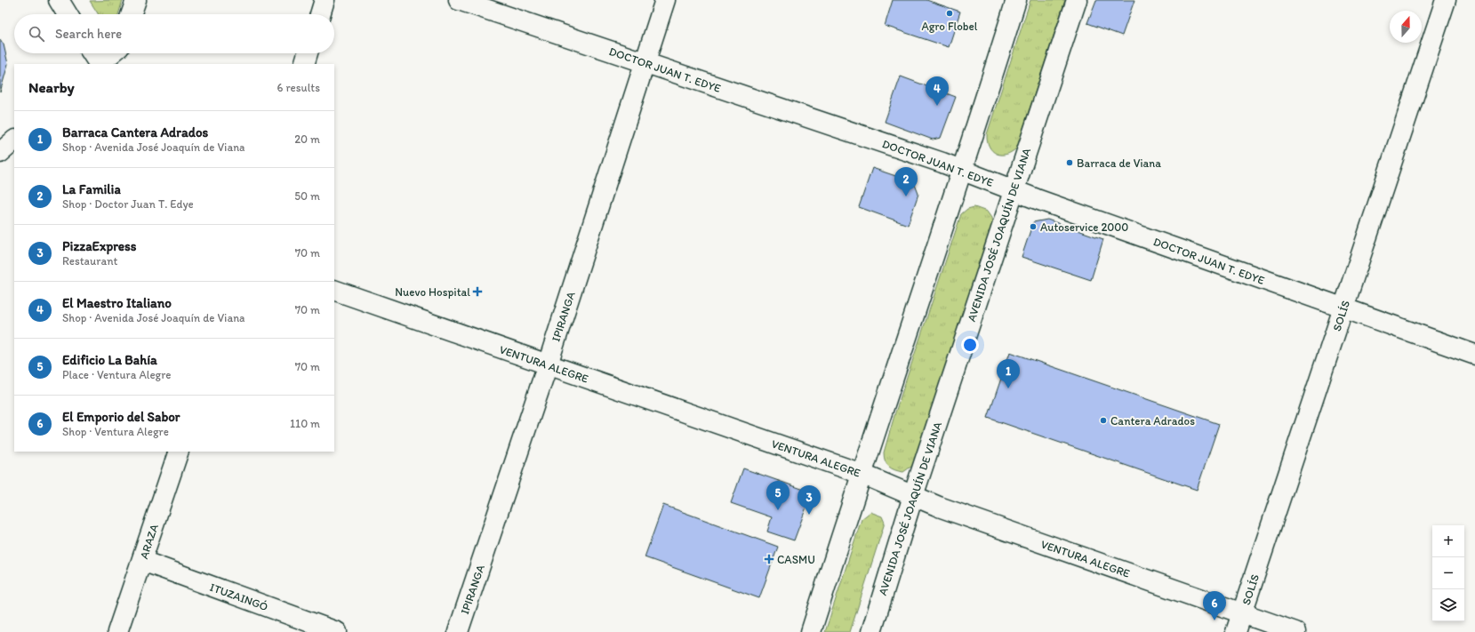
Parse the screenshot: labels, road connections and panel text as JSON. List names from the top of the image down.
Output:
{
  "streets": {
    "street": [
      "DOCTOR JUAN T. EDYE",
      "AVENIDA JOSÉ JOAQUÍN DE VIANA",
      "SOLÍS",
      "IPIRANGA",
      "VENTURA ALEGRE",
      "ARAZA",
      "ITUZAINGÓ"
    ]
  },
  "crossings": [
    ["DOCTOR JUAN T. EDYE", "AVENIDA JOSÉ JOAQUÍN DE VIANA"],
    ["DOCTOR JUAN T. EDYE", "SOLÍS"],
    ["DOCTOR JUAN T. EDYE", "IPIRANGA"],
    ["AVENIDA JOSÉ JOAQUÍN DE VIANA", "VENTURA ALEGRE"],
    ["SOLÍS", "VENTURA ALEGRE"],
    ["IPIRANGA", "VENTURA ALEGRE"],
    ["ARAZA", "ITUZAINGÓ"]
  ],
  "places": {
    "other": [
      "Agro Flobel",
      "Barraca de Viana",
      "Autoservice 2000",
      "Cantera Adrados"
    ],
    "health": ["Nuevo Hospital", "CASMU"]
  },
  "north": "top",
  "page": {
    "search": "Search here",
    "heading": ["Nearby", "6 results"],
    "pins": [
      "4",
      "2",
      "1",
      "5",
      "3",
      "6"
    ],
    "list": [
      {
        "mark": "1",
        "name": "Barraca Cantera Adrados",
        "note": "Shop · Avenida José Joaquín de Viana",
        "value": "20 m"
      },
      {
        "mark": "2",
        "name": "La Familia",
        "note": "Shop · Doctor Juan T. Edye",
        "value": "50 m"
      },
      {
        "mark": "3",
        "name": "PizzaExpress",
        "note": "Restaurant",
        "value": "70 m"
      },
      {
        "mark": "4",
        "name": "El Maestro Italiano",
        "note": "Shop · Avenida José Joaquín de Viana",
        "value": "70 m"
      },
      {
        "mark": "5",
        "name": "Edificio La Bahía",
        "note": "Place · Ventura Alegre",
        "value": "70 m"
      },
      {
        "mark": "6",
        "name": "El Emporio del Sabor",
        "note": "Shop · Ventura Alegre",
        "value": "110 m"
      }
    ],
    "map_buttons": ["+", "−"]
  }
}
